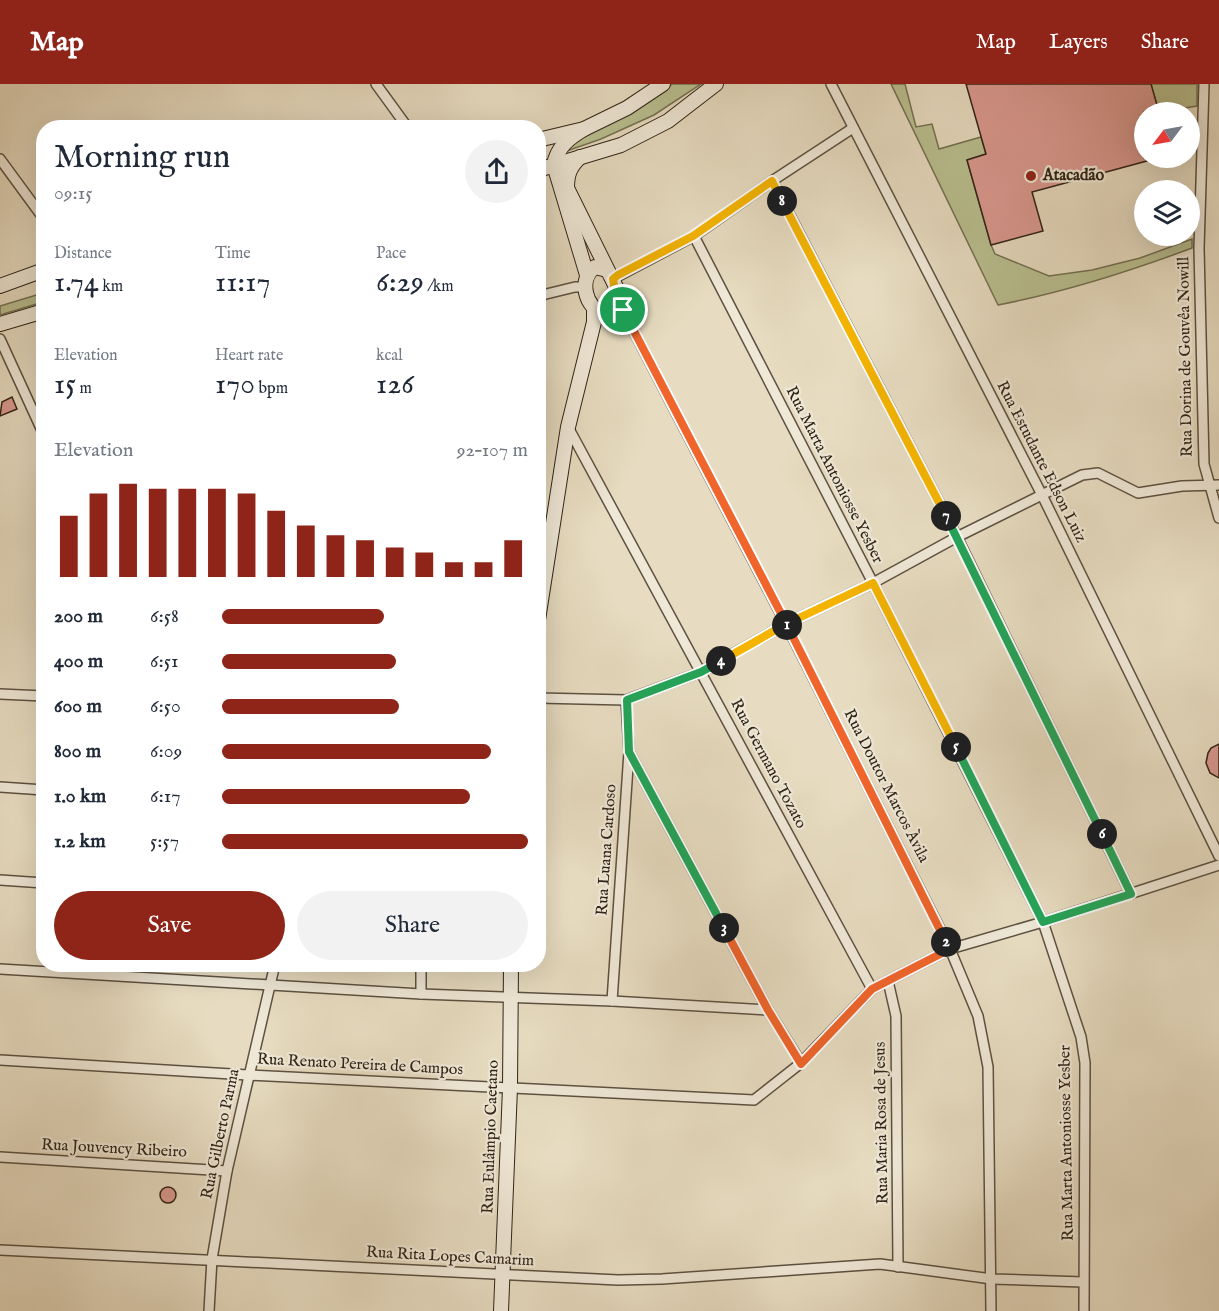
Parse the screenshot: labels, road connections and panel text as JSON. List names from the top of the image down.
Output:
{
  "streets": {
    "street": [
      "Rua Dorina de Gouvêa Nowill",
      "Rua Estudante Edson Luiz",
      "Rua Marta Antoniosse Yesber",
      "Rua Germano Tozato",
      "Rua Doutor Marcos Àvila",
      "Rua Luana Cardoso",
      "Rua Renato Pereira de Campos",
      "Rua Maria Rosa de Jesus",
      "Rua Gilberto Parma",
      "Rua Eulâmpio Caetano",
      "Rua Jouvency Ribeiro",
      "Rua Rita Lopes Camarim"
    ]
  },
  "crossings": [
    ["Rua Marta Antoniosse Yesber", "Rua Rita Lopes Camarim"],
    ["Rua Doutor Marcos Àvila", "Rua Rita Lopes Camarim"],
    ["Rua Renato Pereira de Campos", "Rua Gilberto Parma"],
    ["Rua Renato Pereira de Campos", "Rua Eulâmpio Caetano"],
    ["Rua Maria Rosa de Jesus", "Rua Rita Lopes Camarim"],
    ["Rua Gilberto Parma", "Rua Jouvency Ribeiro"],
    ["Rua Gilberto Parma", "Rua Rita Lopes Camarim"],
    ["Rua Eulâmpio Caetano", "Rua Rita Lopes Camarim"]
  ],
  "places": ["Atacadão"],
  "north": "bottom left",
  "page": {
    "header": "Map",
    "nav": ["Map", "Layers", "Share"],
    "heading": ["Morning run", "09:15"],
    "pins": [
      "8",
      "7",
      "1",
      "4",
      "5",
      "6",
      "3",
      "2"
    ],
    "stats": [
      ["Distance", "1.74 km"],
      ["Time", "11:17"],
      ["Pace", "6:29 /km"],
      ["Elevation", "15 m"],
      ["Heart rate", "170 bpm"],
      ["kcal", "126"]
    ],
    "chart": ["Elevation", "92–107 m"],
    "list": [
      {
        "name": "200 m",
        "note": "6:58"
      },
      {
        "name": "400 m",
        "note": "6:51"
      },
      {
        "name": "600 m",
        "note": "6:50"
      },
      {
        "name": "800 m",
        "note": "6:09"
      },
      {
        "name": "1.0 km",
        "note": "6:17"
      },
      {
        "name": "1.2 km",
        "note": "5:57"
      }
    ],
    "buttons": ["Save", "Share"]
  }
}
